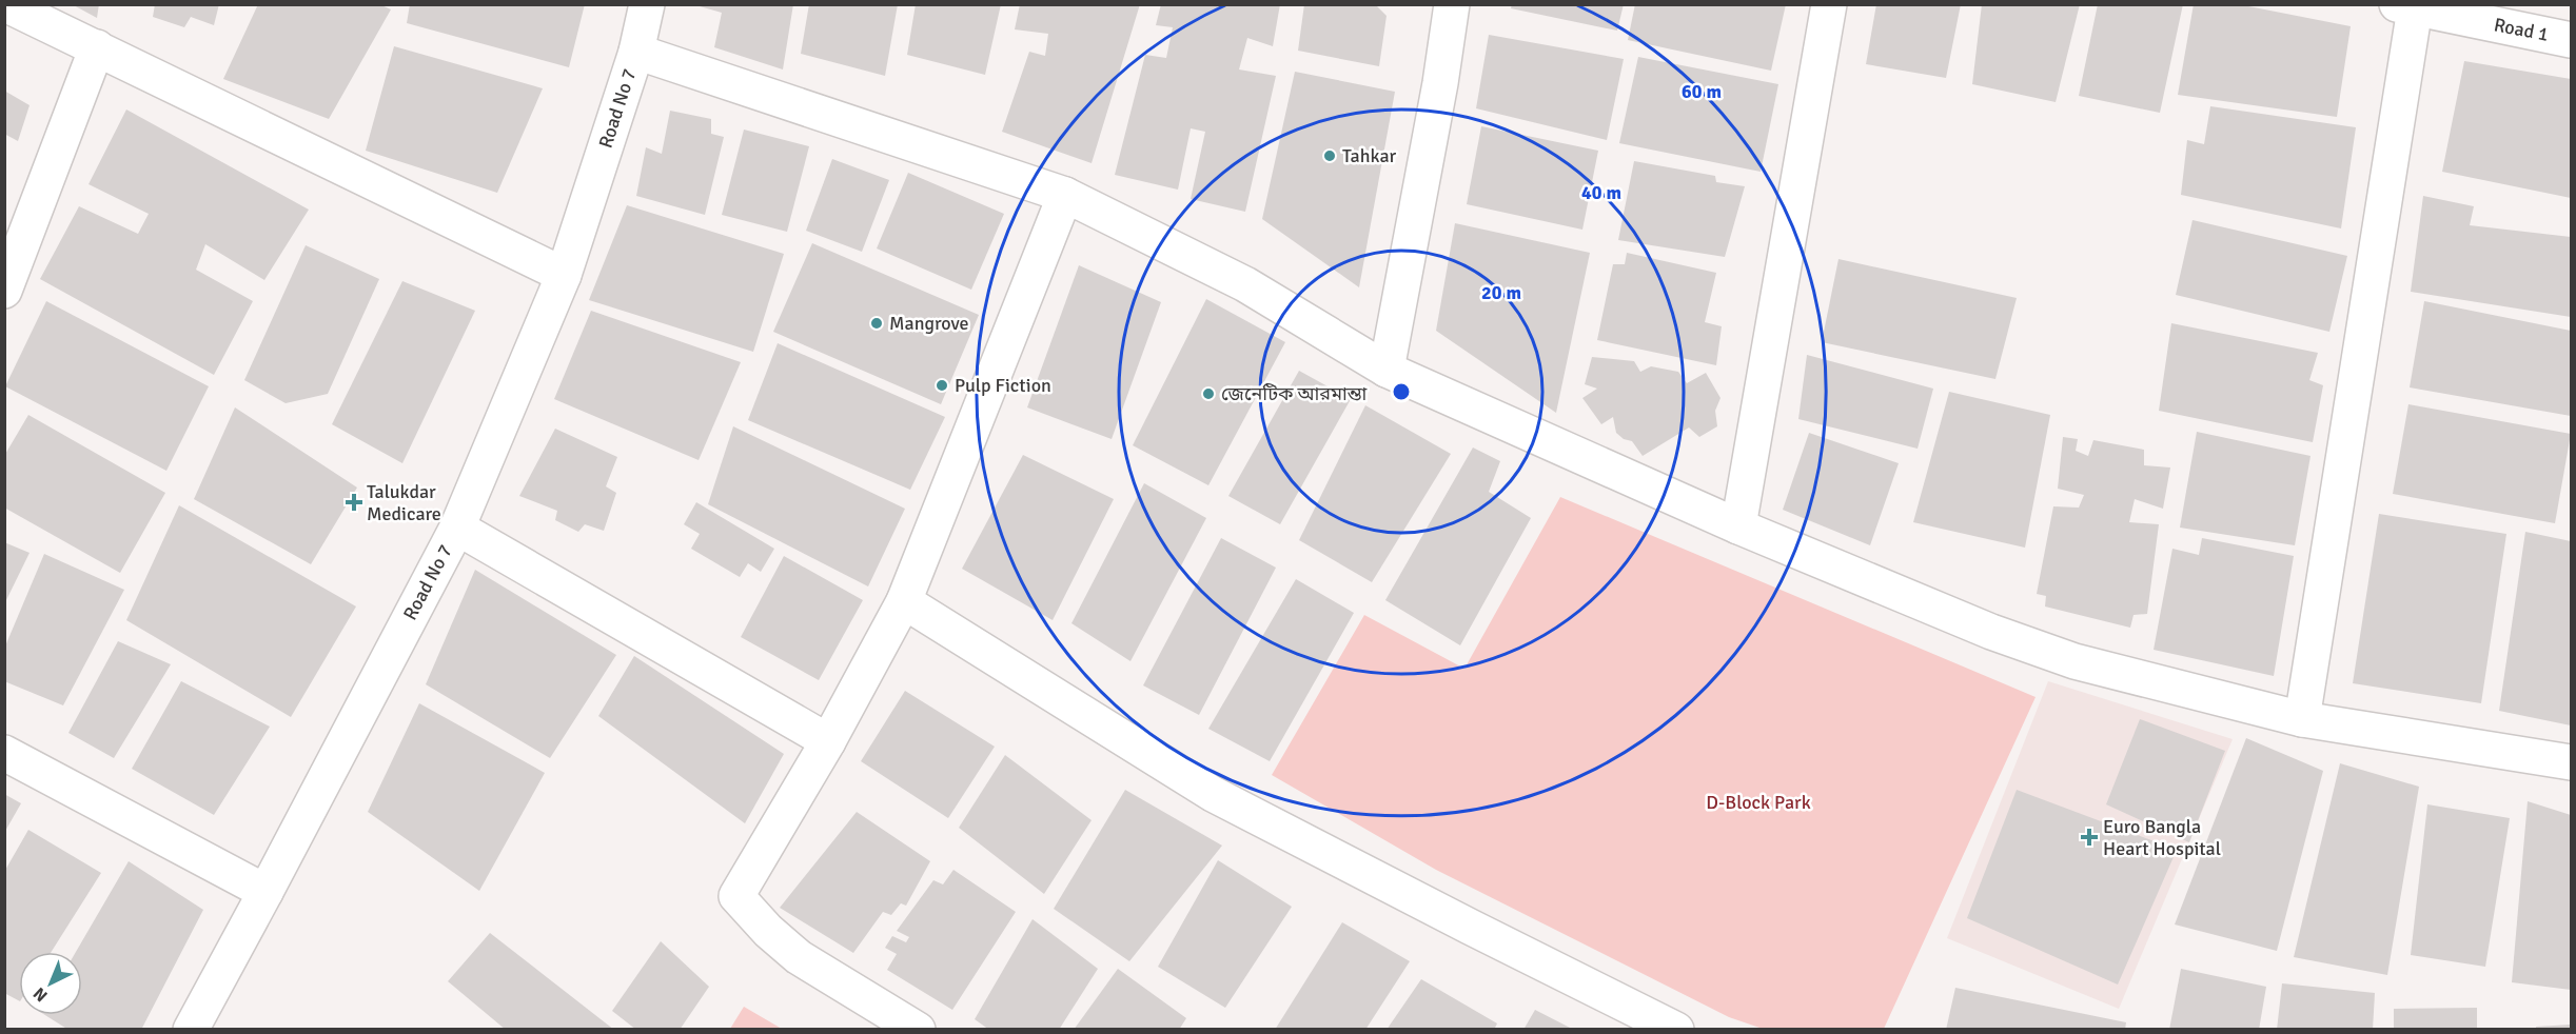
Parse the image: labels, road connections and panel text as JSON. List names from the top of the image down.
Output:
{
  "streets": {
    "street": ["Road 1", "Road No 7"]
  },
  "parks": ["D-Block Park"],
  "places": {
    "other": [
      "Tahkar",
      "Mangrove",
      "Pulp Fiction",
      "জেনেটিক আরমান্তা"
    ],
    "health": ["Talukdar Medicare", "Euro Bangla Heart Hospital"]
  },
  "north": "bottom left",
  "rings": ["60 m", "40 m", "20 m"]
}
